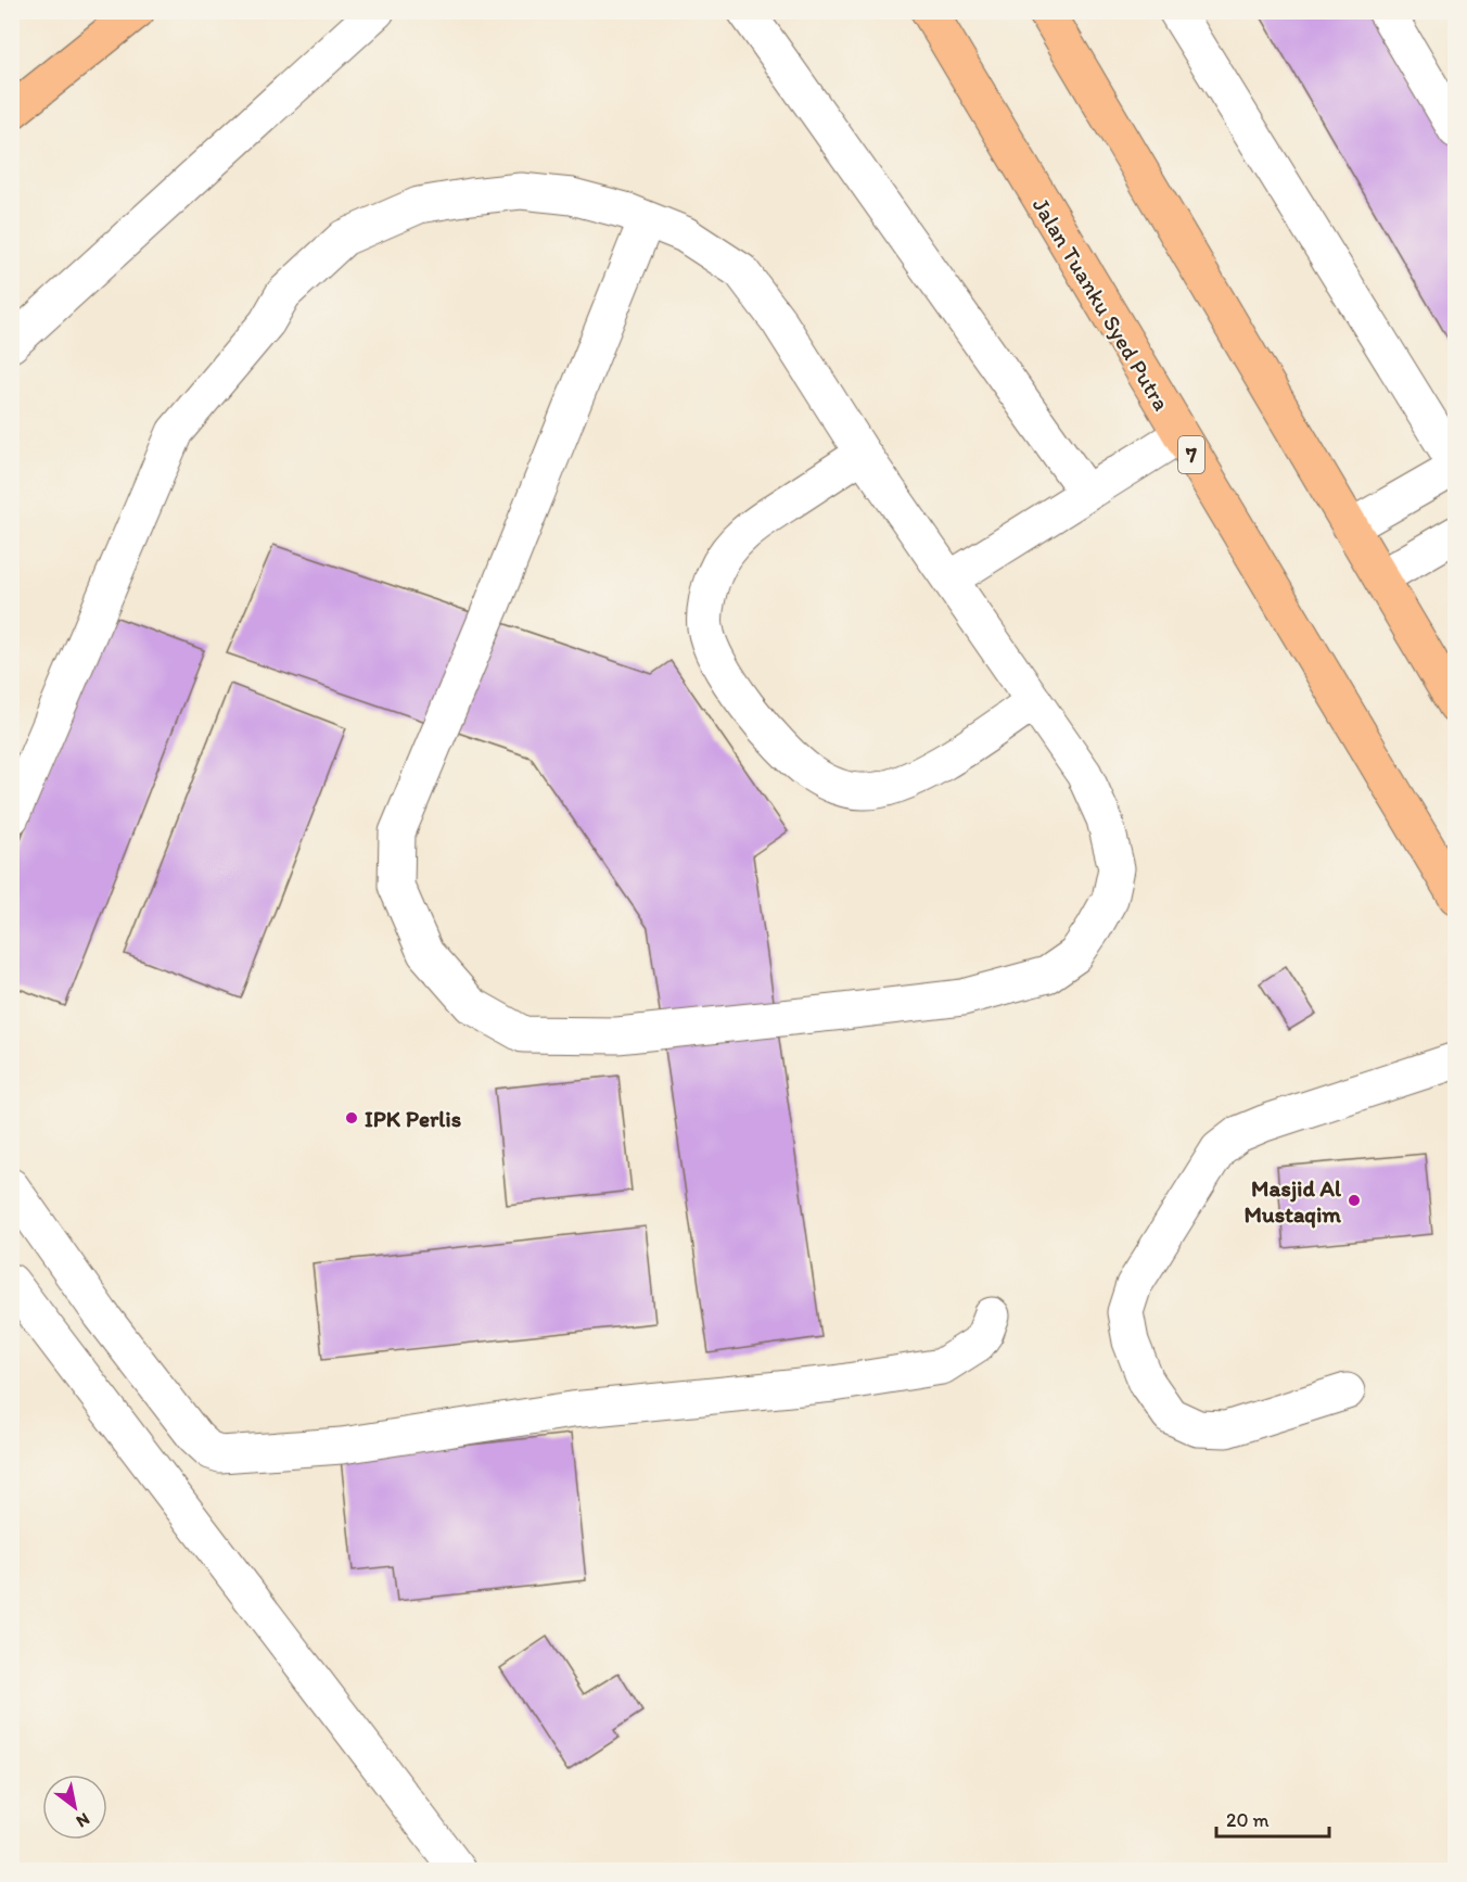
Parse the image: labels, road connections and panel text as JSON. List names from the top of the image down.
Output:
{
  "streets": {
    "main road": ["Jalan Tuanku Syed Putra", "7"]
  },
  "places": ["IPK Perlis", "Masjid Al Mustaqim"],
  "scale_bar": "20 m",
  "north": "bottom right"
}
